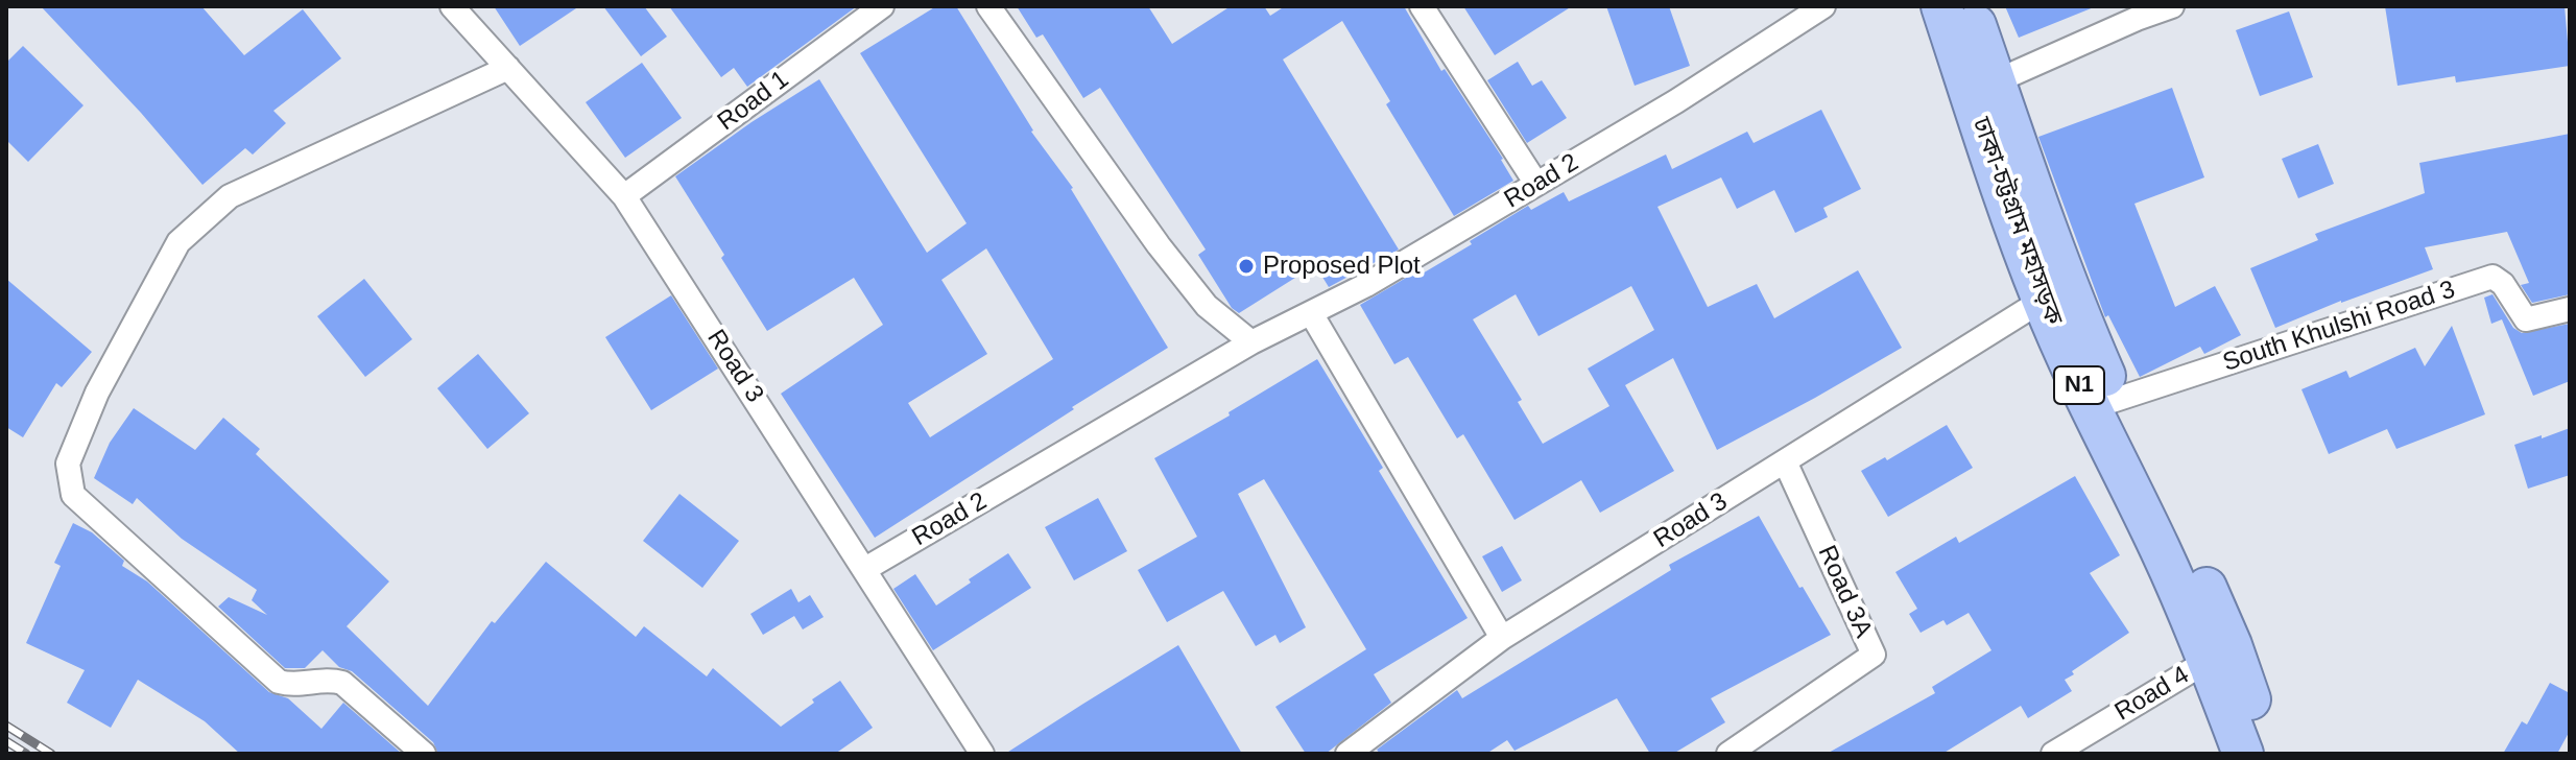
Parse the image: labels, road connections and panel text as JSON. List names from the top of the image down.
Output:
{
  "streets": {
    "highway": ["ঢাকা-চট্টগ্রাম মহাসড়ক", "N1"],
    "street": [
      "Road 1",
      "Road 2",
      "South Khulshi Road 3",
      "Road 3",
      "Road 3A",
      "Road 4"
    ]
  },
  "crossings": [
    ["Road 1", "Road 3"],
    ["Road 2", "Road 3"],
    ["ঢাকা-চট্টগ্রাম মহাসড়ক", "South Khulshi Road 3"],
    ["ঢাকা-চট্টগ্রাম মহাসড়ক", "Road 3"],
    ["ঢাকা-চট্টগ্রাম মহাসড়ক", "Road 4"],
    ["Road 3", "Road 3A"]
  ],
  "places": ["Proposed Plot"]
}
